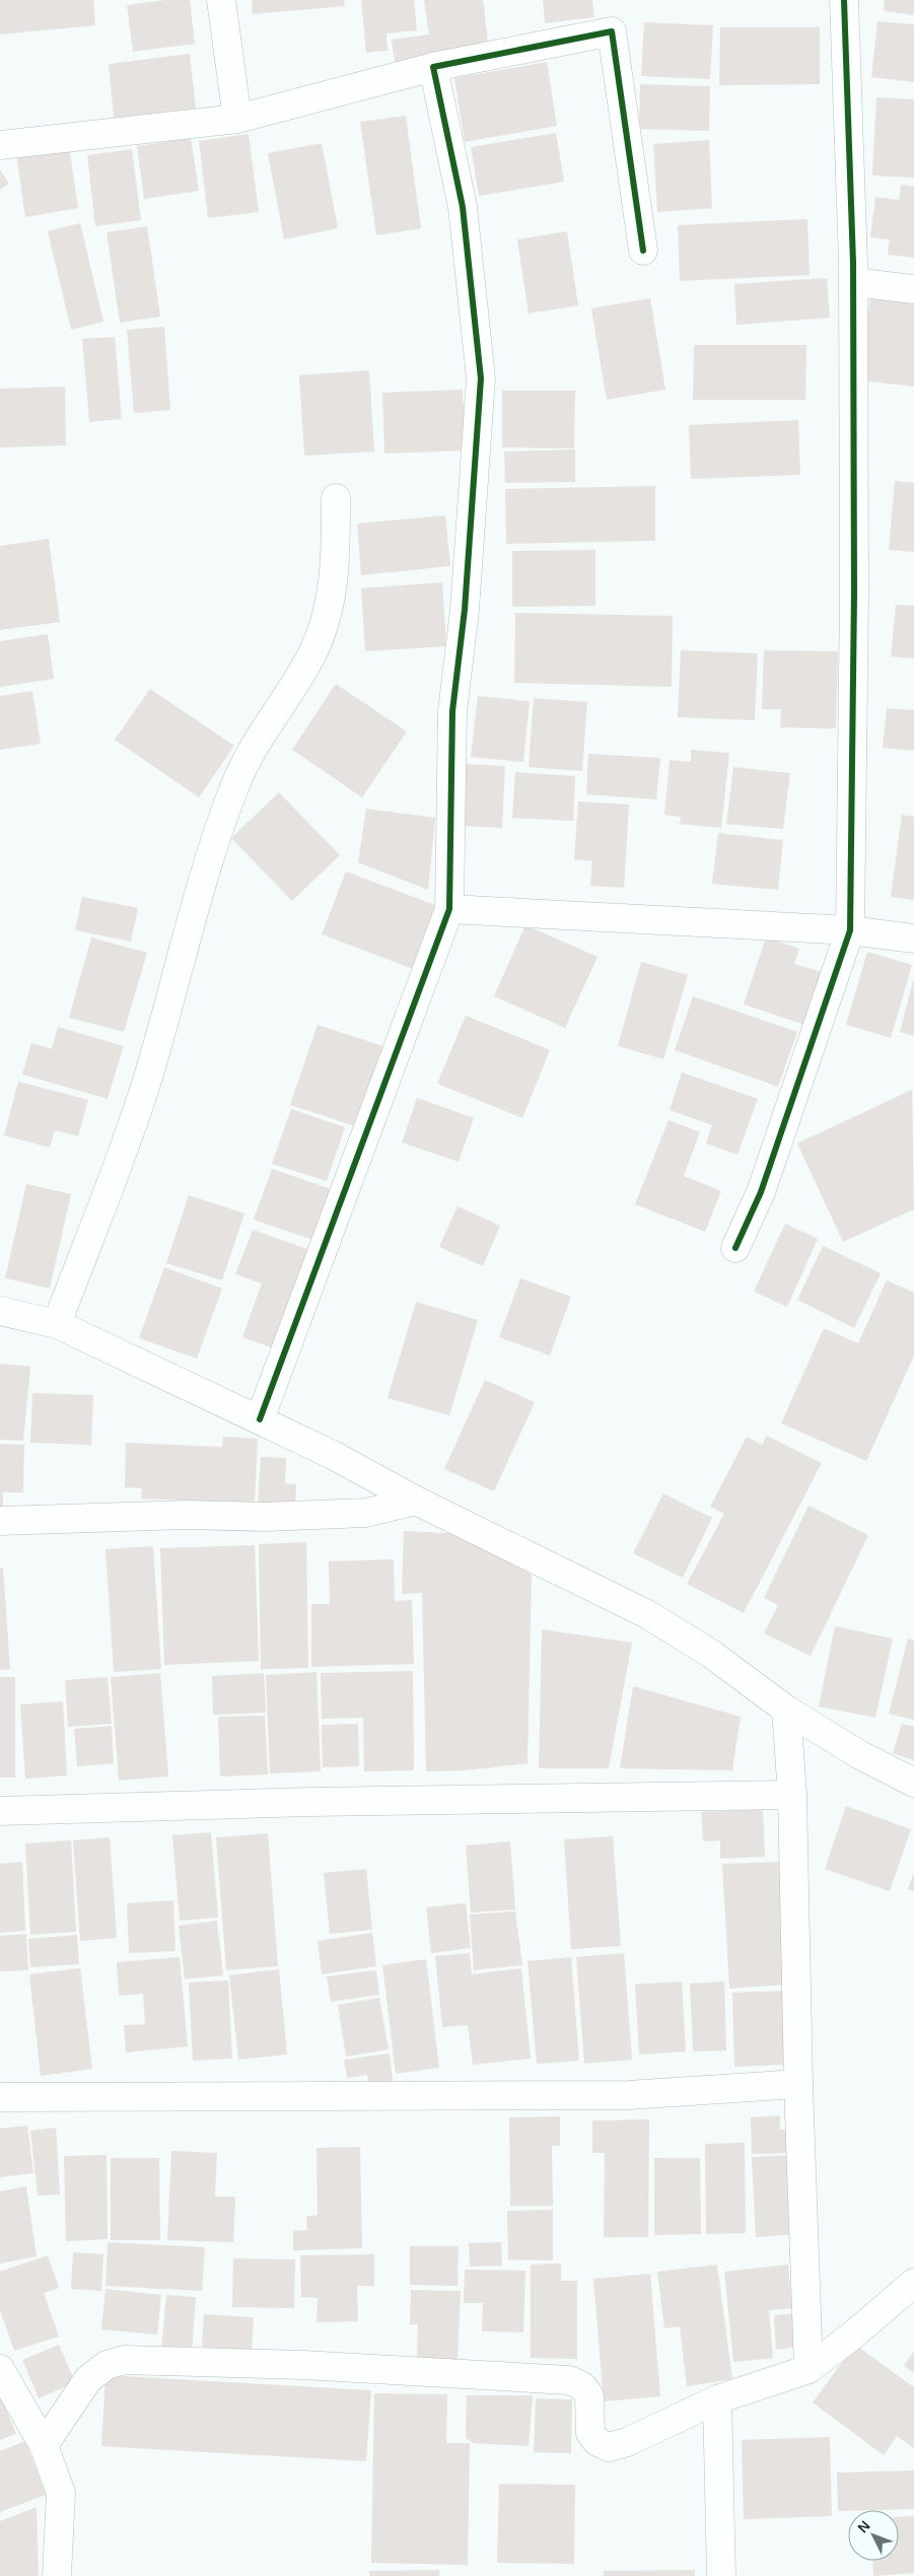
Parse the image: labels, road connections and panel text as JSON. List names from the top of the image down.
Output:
{
  "north": "top left"
}
